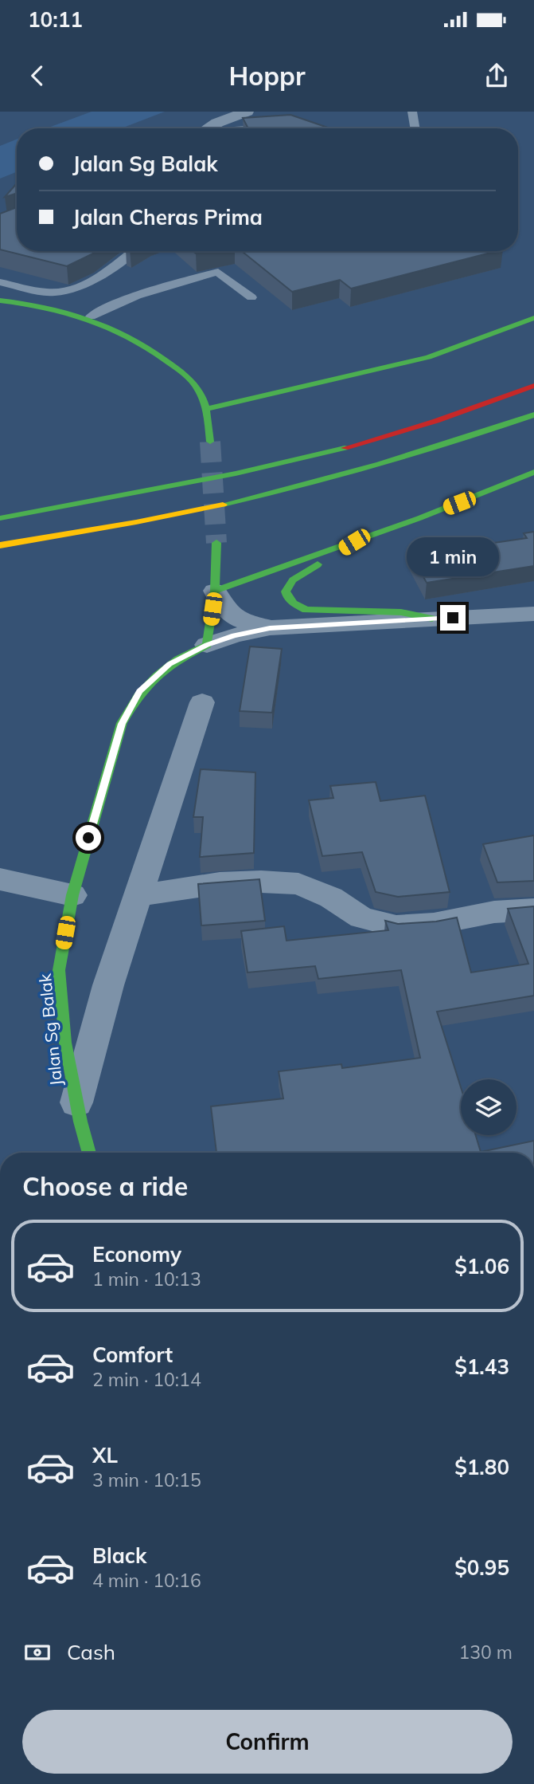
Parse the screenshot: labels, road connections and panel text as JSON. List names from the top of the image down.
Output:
{
  "streets": {
    "main road": ["Jalan Sg Balak"]
  },
  "page": {
    "status": "10:11",
    "header": "Hoppr",
    "banner": ["Jalan Sg Balak", "Jalan Cheras Prima"],
    "bubble": "1 min",
    "heading": "Choose a ride",
    "list": [
      {
        "name": "Economy",
        "note": "1 min · 10:13",
        "value": "$1.06"
      },
      {
        "name": "Comfort",
        "note": "2 min · 10:14",
        "value": "$1.43"
      },
      {
        "name": "XL",
        "note": "3 min · 10:15",
        "value": "$1.80"
      },
      {
        "name": "Black",
        "note": "4 min · 10:16",
        "value": "$0.95"
      }
    ],
    "pay": ["Cash", "130 m"],
    "buttons": "Confirm"
  }
}
